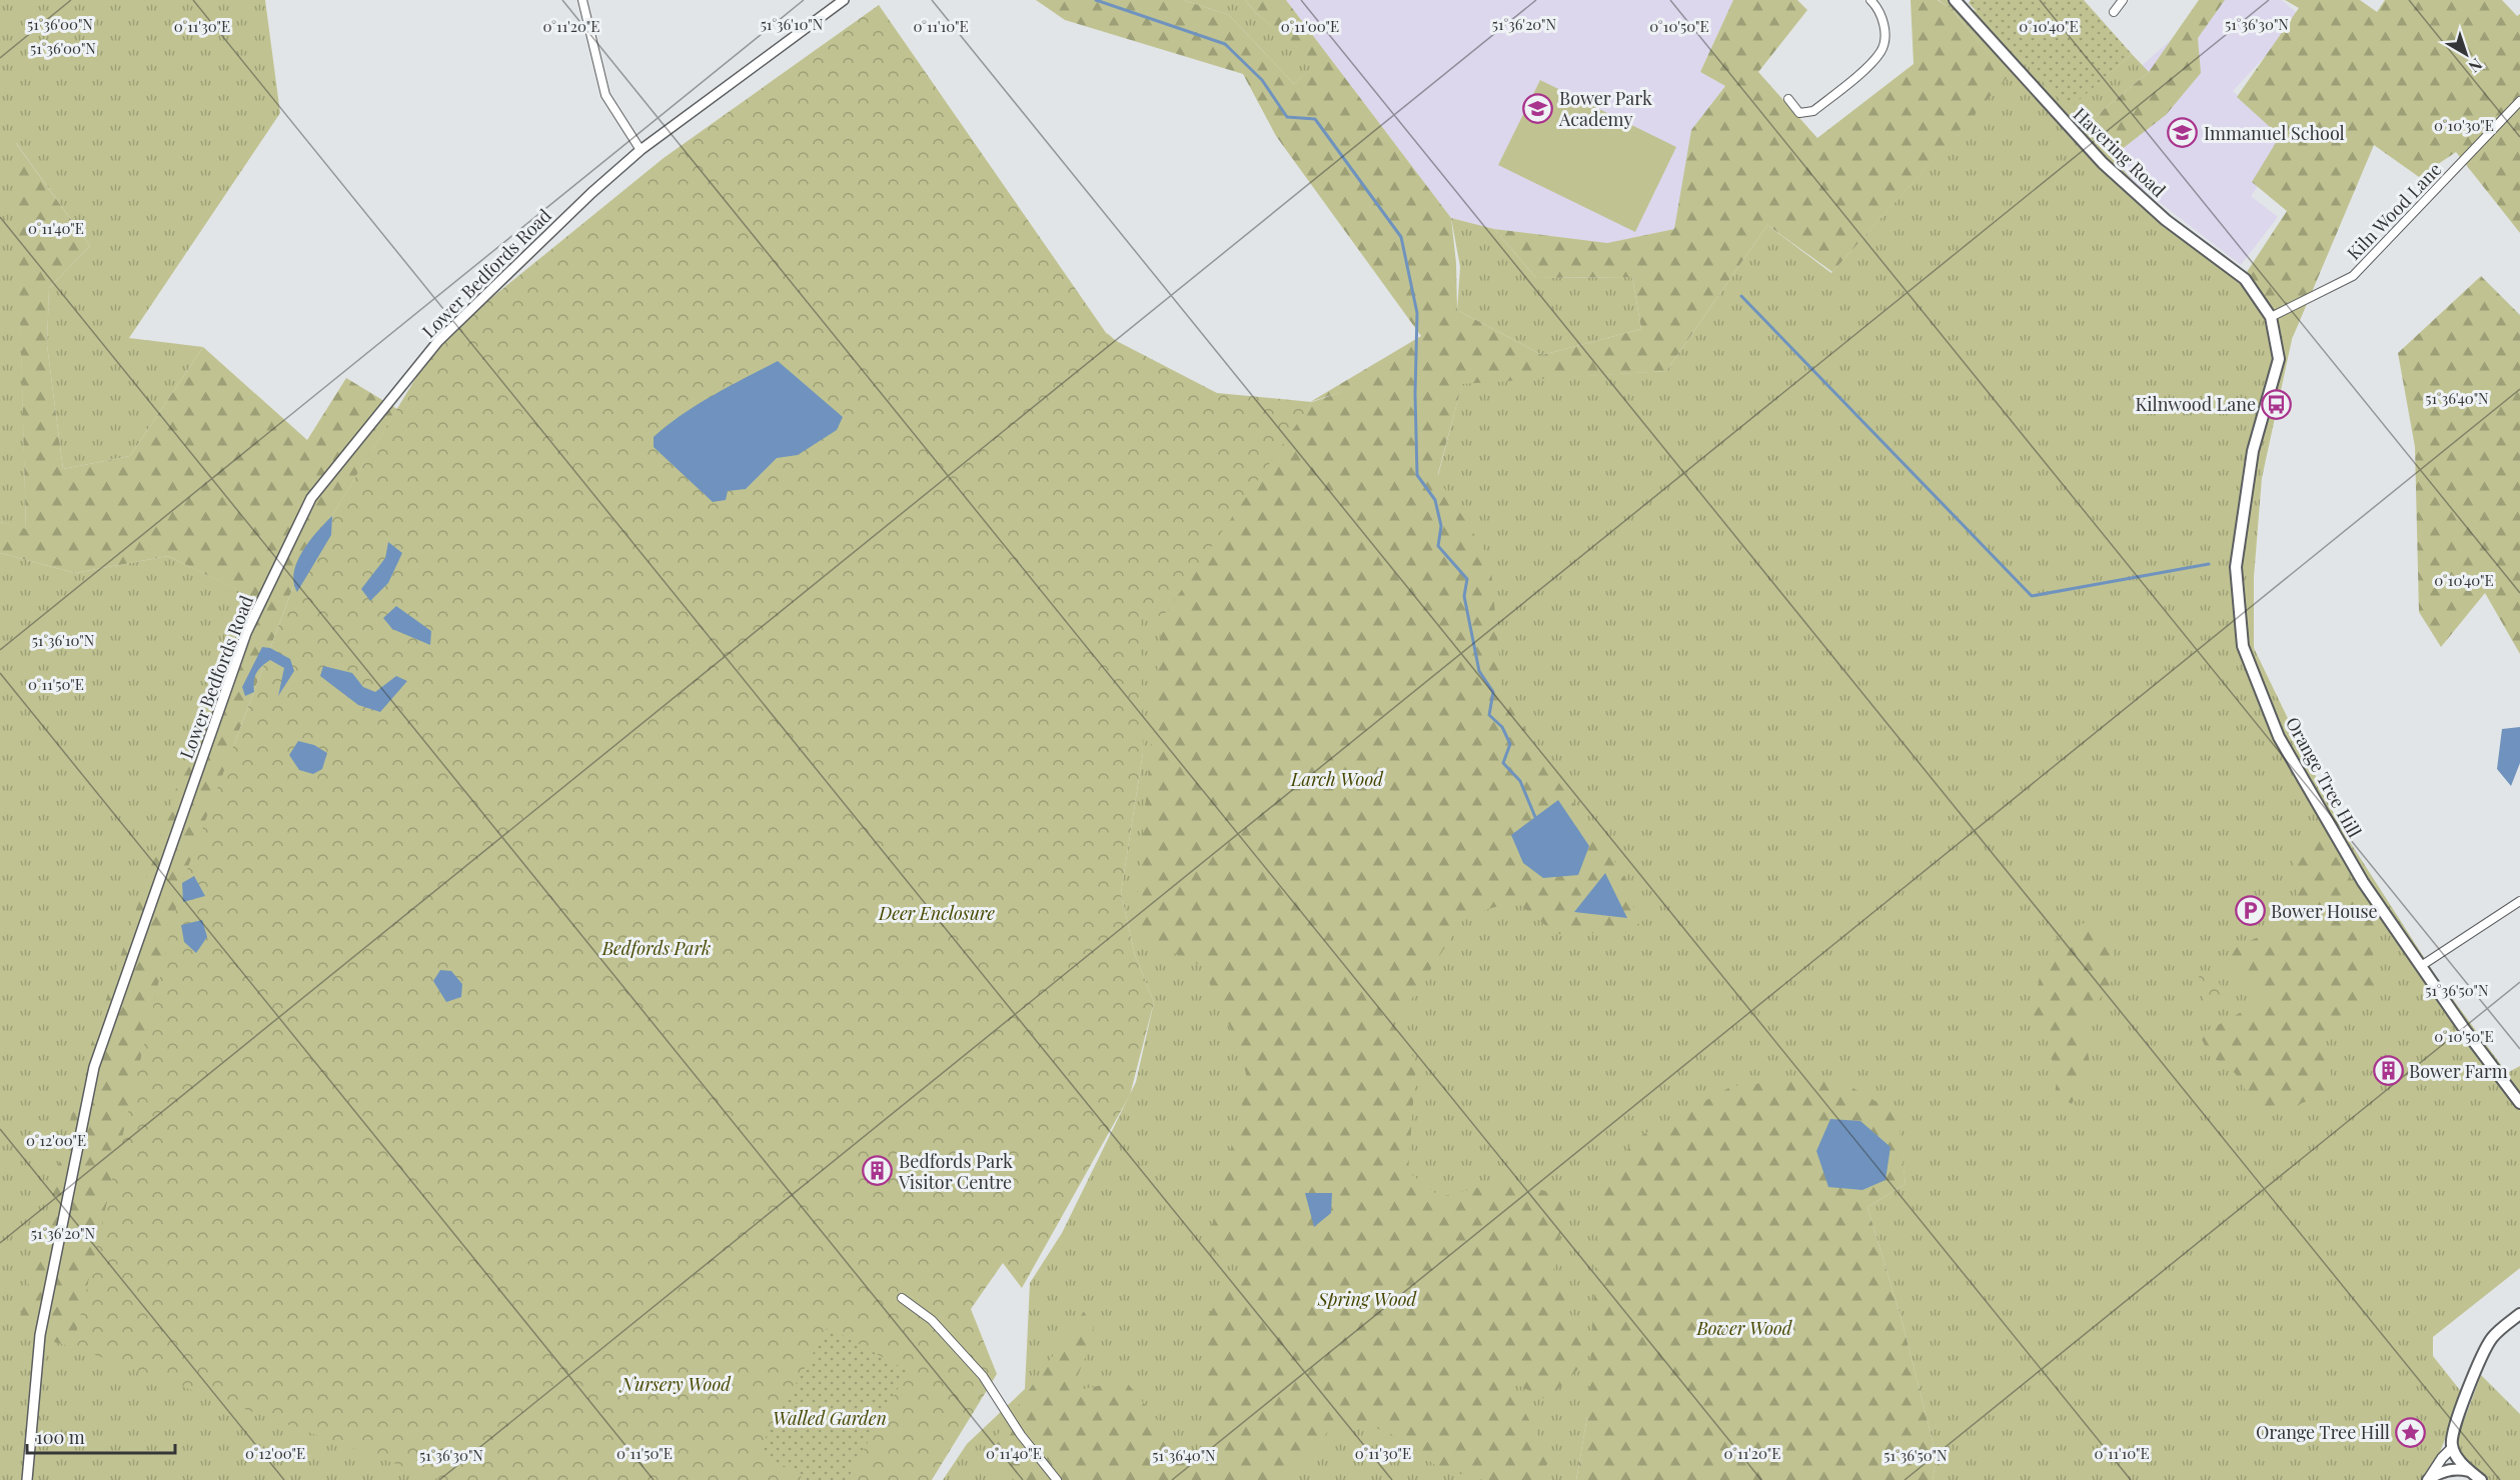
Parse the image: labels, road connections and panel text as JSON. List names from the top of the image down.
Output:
{
  "streets": {
    "main road": ["Havering Road", "Orange Tree Hill"],
    "street": ["Kiln Wood Lane", "Lower Bedfords Road"]
  },
  "crossings": [
    ["Havering Road", "Kiln Wood Lane"],
    ["Havering Road", "Orange Tree Hill"],
    ["Kiln Wood Lane", "Orange Tree Hill"]
  ],
  "parks": [
    "Larch Wood",
    "Deer Enclosure",
    "Bedfords Park",
    "Spring Wood",
    "Bower Wood",
    "Nursery Wood",
    "Walled Garden"
  ],
  "places": {
    "school or university": ["Bower Park Academy", "Immanuel School"],
    "bus stop": ["Kilnwood Lane"],
    "parking": ["Bower House"],
    "building": ["Bower Farm", "Bedfords Park Visitor Centre"],
    "place": ["Orange Tree Hill"]
  },
  "scale_bar": "100 m",
  "north": "bottom right",
  "coordinates": [
    "51°36'00\"N",
    "51°36'10\"N",
    "51°36'20\"N",
    "51°36'30\"N",
    "0°10'50\"E",
    "0°10'40\"E",
    "0°11'30\"E",
    "0°11'20\"E",
    "0°11'10\"E",
    "0°11'00\"E",
    "0°10'30\"E",
    "0°11'40\"E",
    "51°36'40\"N",
    "0°11'50\"E",
    "51°36'50\"N",
    "0°12'00\"E"
  ]
}
